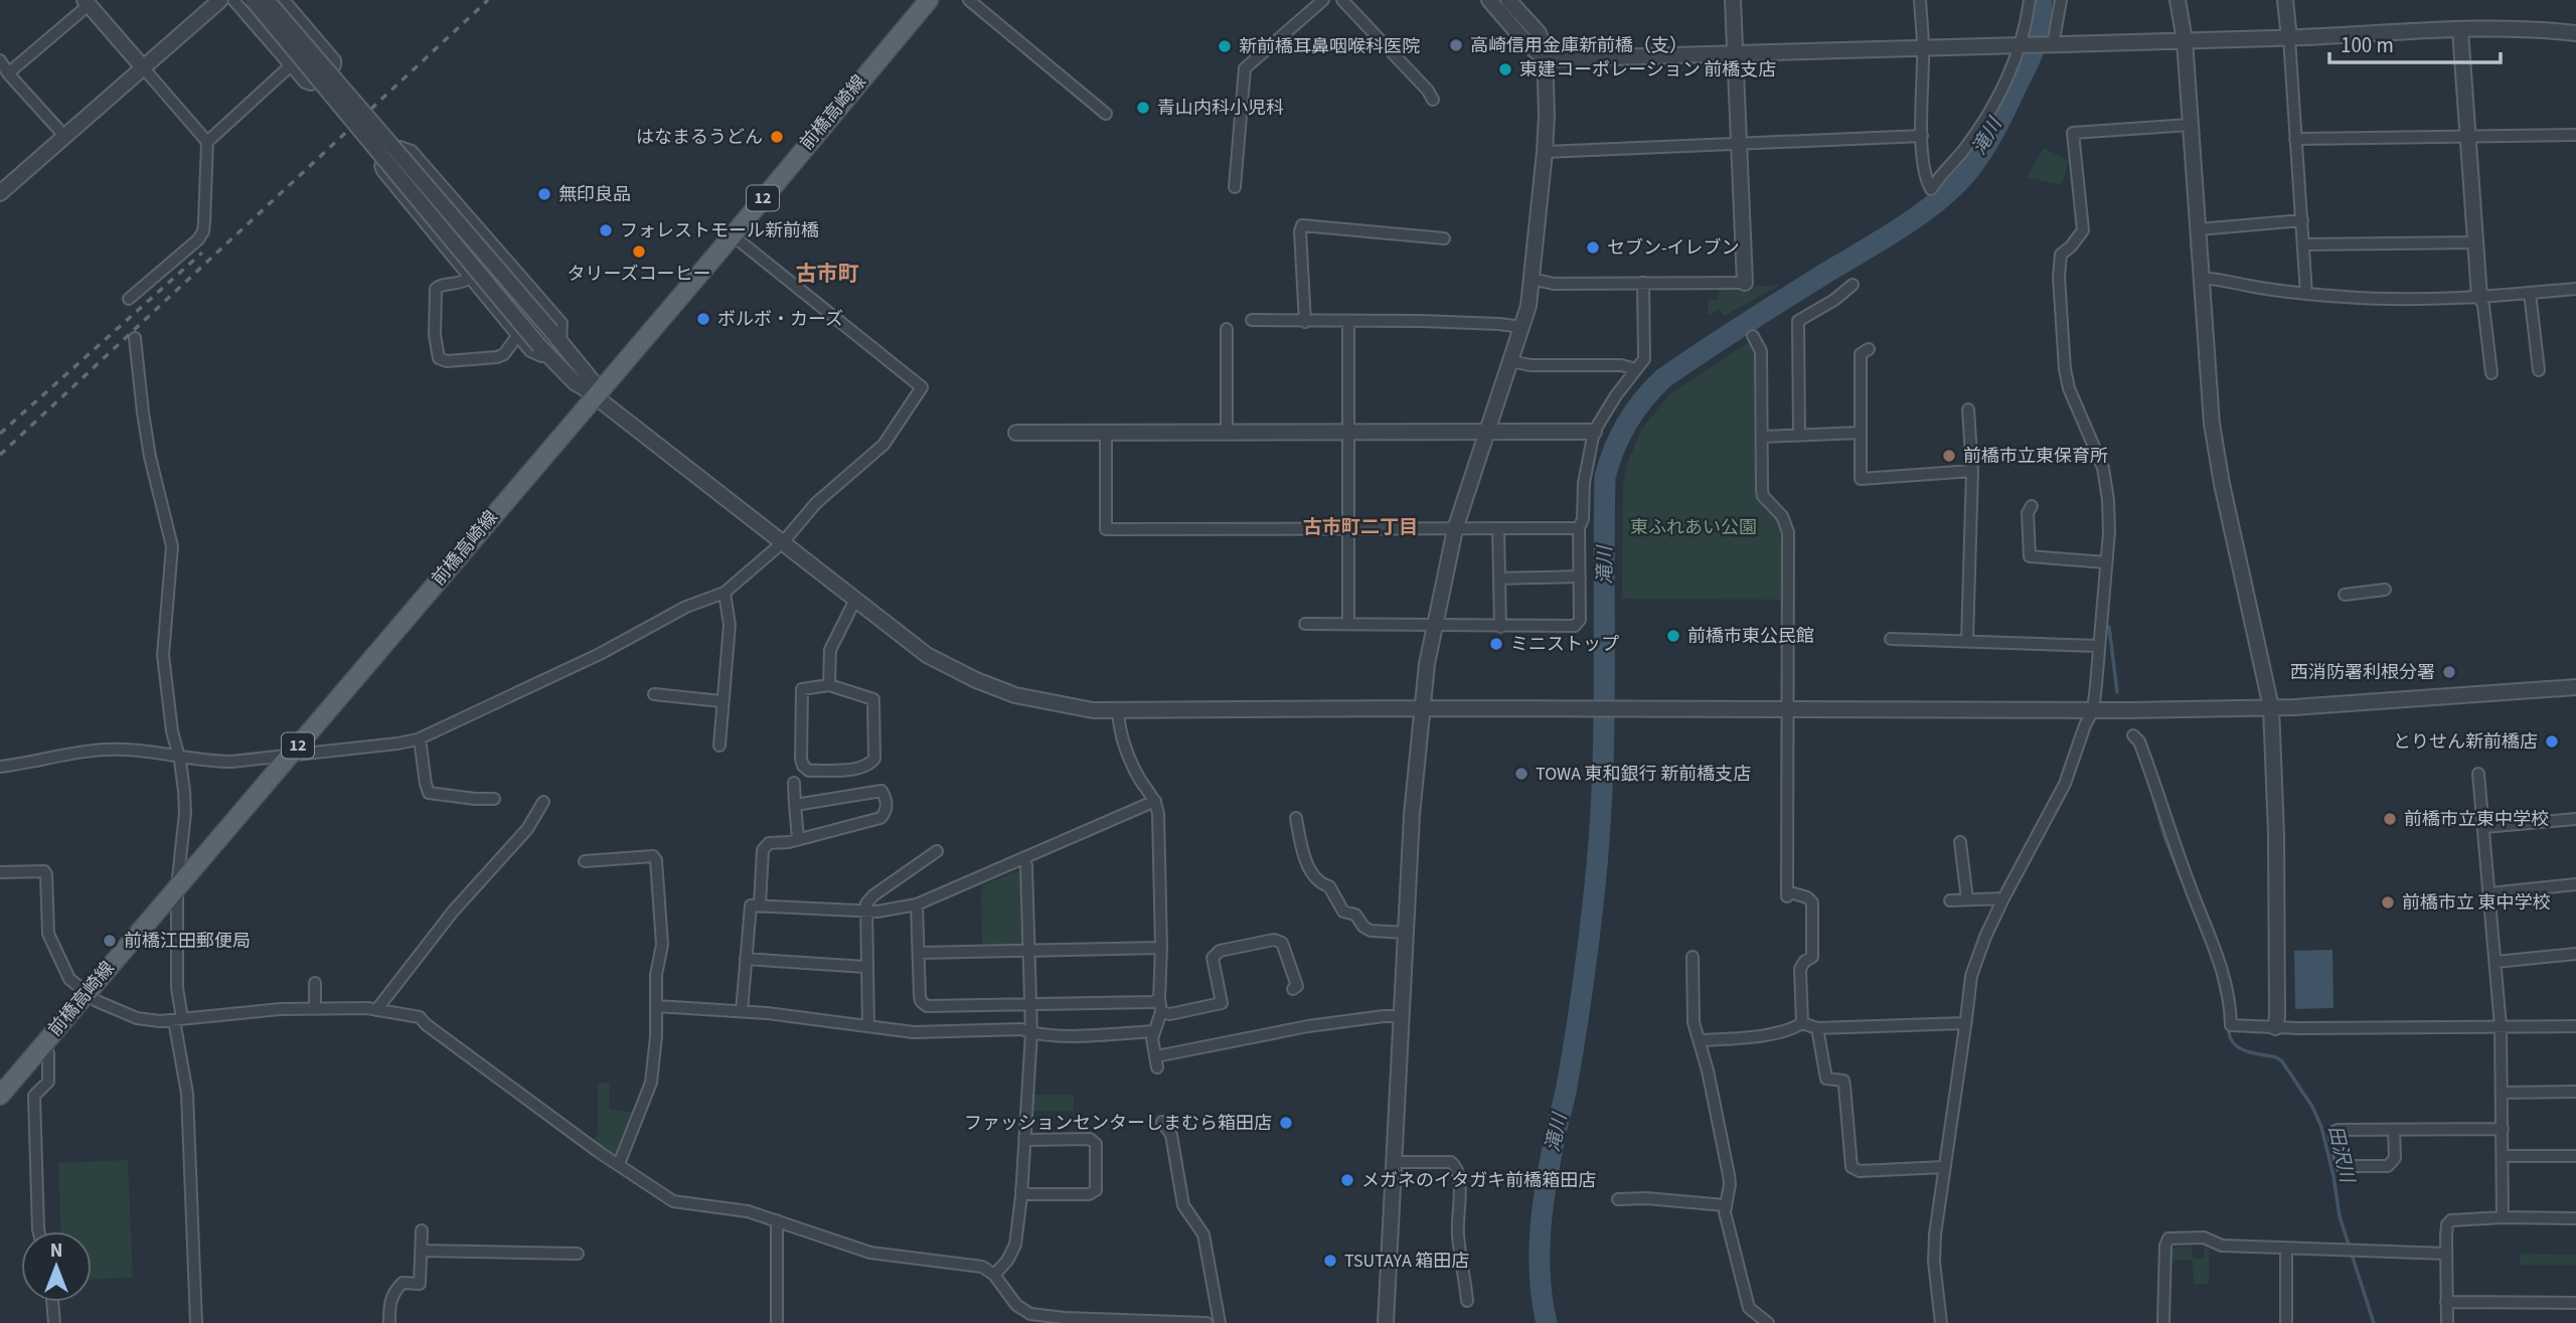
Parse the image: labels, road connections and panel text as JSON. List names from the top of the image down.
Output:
{
  "streets": {
    "main road": ["前橋高崎線", "12"]
  },
  "districts": ["古市町", "古市町二丁目"],
  "water": ["滝川", "田沢川"],
  "parks": ["東ふれあい公園"],
  "places": [
    "高崎信用金庫新前橋（支）",
    "新前橋耳鼻咽喉科医院",
    "東建コーポレーション 前橋支店",
    "青山内科小児科",
    "はなまるうどん",
    "無印良品",
    "フォレストモール新前橋",
    "セブン-イレブン",
    "タリーズコーヒー",
    "ボルボ・カーズ",
    "前橋市立東保育所",
    "前橋市東公民館",
    "ミニストップ",
    "西消防署利根分署",
    "とりせん新前橋店",
    "TOWA 東和銀行 新前橋支店",
    "前橋市立東中学校",
    "前橋市立 東中学校",
    "前橋江田郵便局",
    "ファッションセンターしまむら箱田店",
    "メガネのイタガキ前橋箱田店",
    "TSUTAYA 箱田店"
  ],
  "scale_bar": "100 m",
  "north": "top"
}
